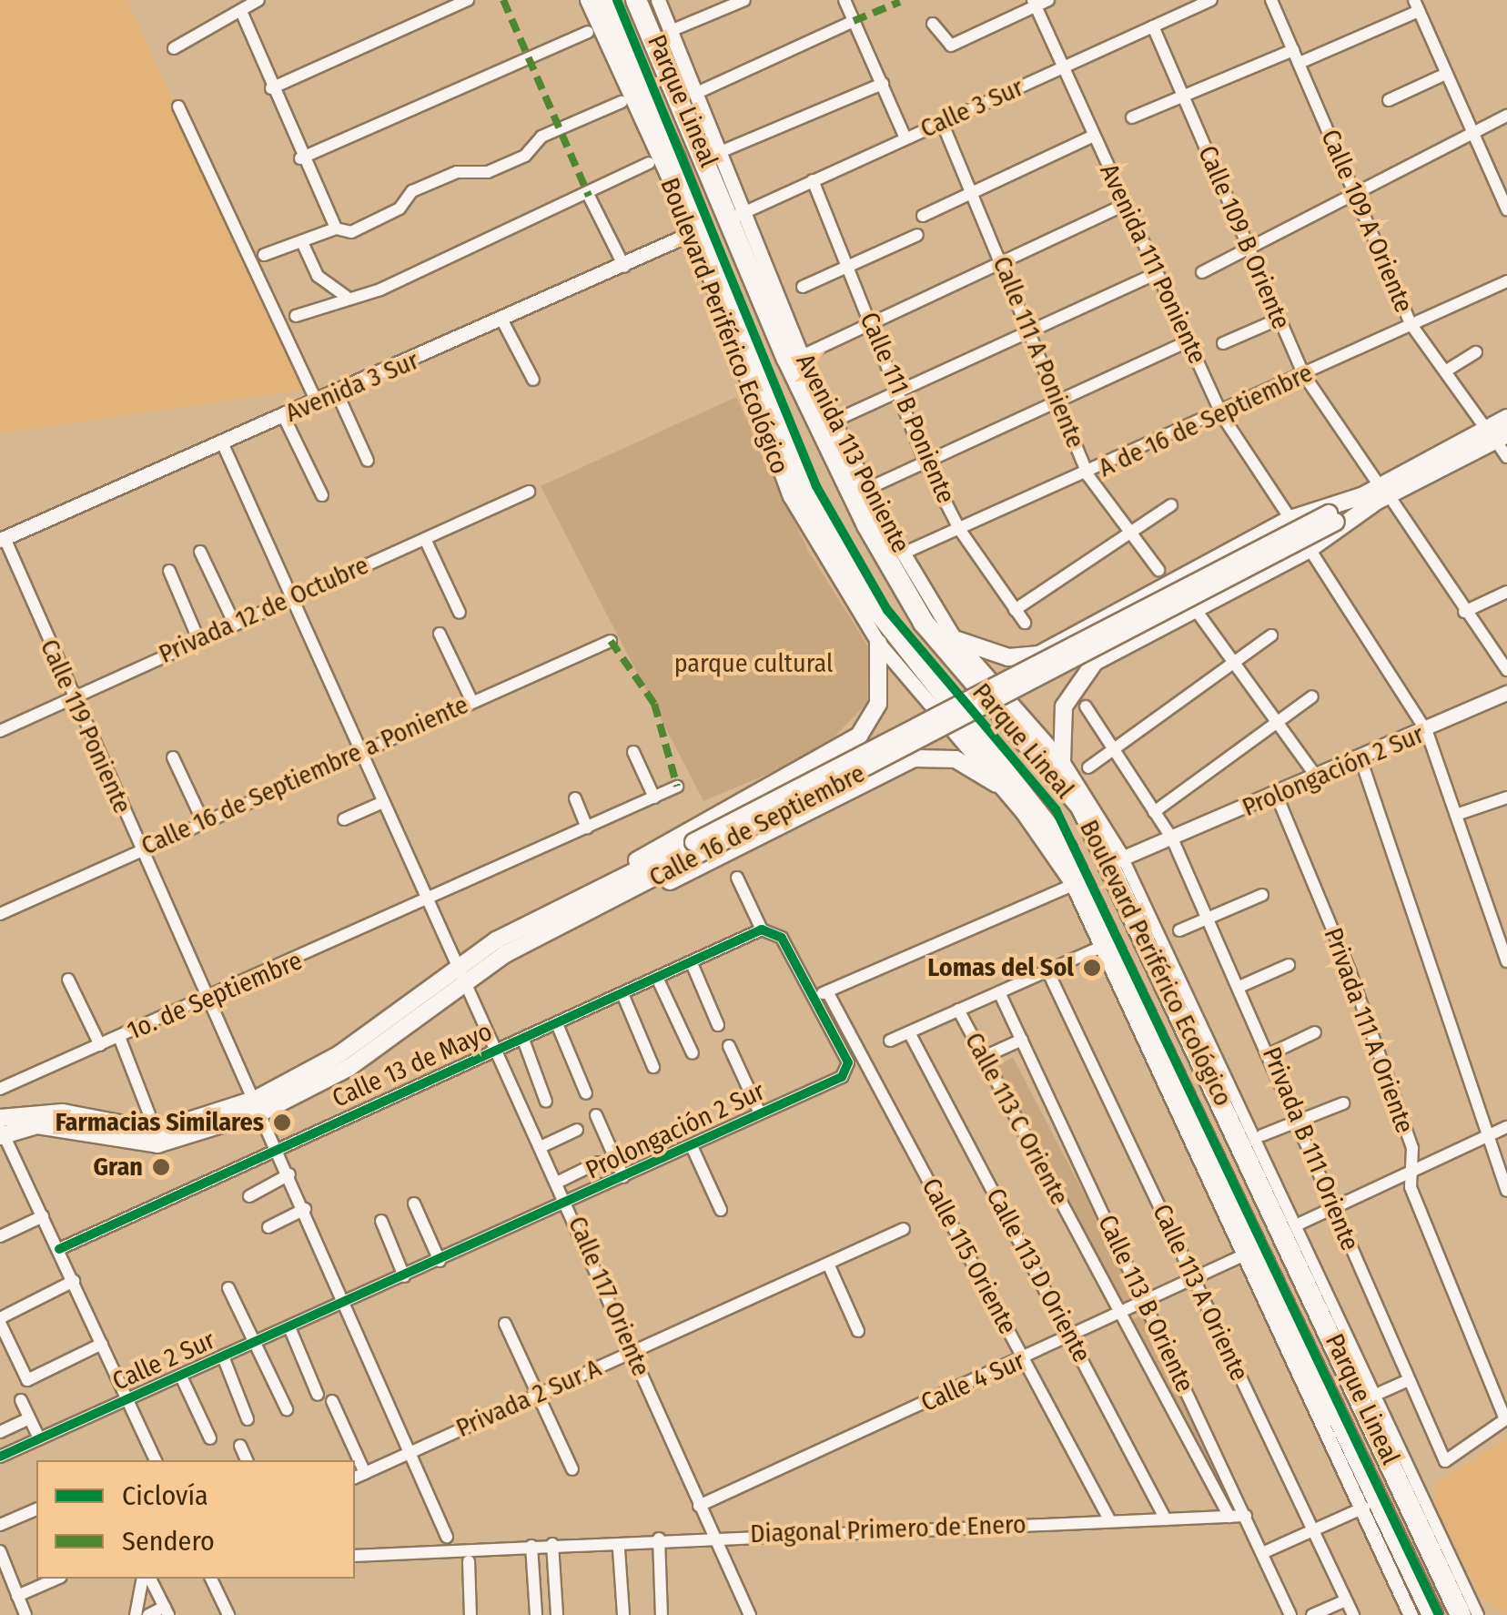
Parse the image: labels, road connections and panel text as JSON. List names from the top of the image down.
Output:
{
  "streets": {
    "highway": ["Boulevard Periférico Ecológico"],
    "main road": ["Calle 16 de Septiembre"],
    "street": [
      "Calle 3 Sur",
      "Calle 109 A Oriente",
      "Calle 109 B Oriente",
      "Avenida 111 Poniente",
      "Calle 111 A Poniente",
      "Avenida 3 Sur",
      "Calle 111 B Poniente",
      "A de 16 de Septiembre",
      "Avenida 113 Poniente",
      "Privada 12 de Octubre",
      "Calle 119 Poniente",
      "Prolongación 2 Sur",
      "Calle 16 de Septiembre a Poniente",
      "1o. de Septiembre",
      "Privada 111 A Oriente",
      "Calle 13 de Mayo",
      "Calle 113 C Oriente",
      "Privada B 111 Oriente",
      "Calle 115 Oriente",
      "Calle 113 D Oriente",
      "Calle 113 A Oriente",
      "Calle 117 Oriente",
      "Calle 113 B Oriente",
      "Calle 2 Sur",
      "Calle 4 Sur",
      "Privada 2 Sur A",
      "Diagonal Primero de Enero"
    ],
    "cycle path": ["Parque Lineal"]
  },
  "crossings": [
    ["Calle 3 Sur", "Calle 109 B Oriente"],
    ["Calle 3 Sur", "Avenida 111 Poniente"],
    ["Calle 3 Sur", "Boulevard Periférico Ecológico"],
    ["Calle 3 Sur", "Calle 111 A Poniente"],
    ["Calle 3 Sur", "Calle 111 B Poniente"],
    ["Calle 3 Sur", "Avenida 113 Poniente"],
    ["Calle 109 A Oriente", "A de 16 de Septiembre"],
    ["Calle 109 A Oriente", "Calle 16 de Septiembre"],
    ["Calle 109 B Oriente", "A de 16 de Septiembre"],
    ["Calle 109 B Oriente", "Calle 16 de Septiembre"],
    ["Avenida 111 Poniente", "A de 16 de Septiembre"],
    ["Boulevard Periférico Ecológico", "Avenida 3 Sur"],
    ["Boulevard Periférico Ecológico", "Avenida 113 Poniente"],
    ["Boulevard Periférico Ecológico", "Prolongación 2 Sur"],
    ["Boulevard Periférico Ecológico", "Calle 4 Sur"],
    ["Calle 111 A Poniente", "A de 16 de Septiembre"],
    ["Avenida 3 Sur", "Calle 119 Poniente"],
    ["Avenida 3 Sur", "Calle 117 Oriente"],
    ["Calle 111 B Poniente", "A de 16 de Septiembre"],
    ["A de 16 de Septiembre", "Avenida 113 Poniente"],
    ["Avenida 113 Poniente", "Prolongación 2 Sur"],
    ["Privada 12 de Octubre", "Calle 119 Poniente"],
    ["Privada 12 de Octubre", "Calle 117 Oriente"],
    ["Calle 119 Poniente", "Prolongación 2 Sur"],
    ["Calle 119 Poniente", "Calle 16 de Septiembre a Poniente"],
    ["Calle 119 Poniente", "Calle 16 de Septiembre"],
    ["Calle 119 Poniente", "1o. de Septiembre"],
    ["Calle 119 Poniente", "Calle 13 de Mayo"],
    ["Calle 119 Poniente", "Calle 2 Sur"],
    ["Calle 119 Poniente", "Privada 2 Sur A"],
    ["Prolongación 2 Sur", "Privada 111 A Oriente"],
    ["Prolongación 2 Sur", "Privada B 111 Oriente"],
    ["Prolongación 2 Sur", "Calle 115 Oriente"],
    ["Prolongación 2 Sur", "Calle 117 Oriente"],
    ["Prolongación 2 Sur", "Calle 2 Sur"],
    ["Calle 16 de Septiembre a Poniente", "Calle 117 Oriente"],
    ["Calle 16 de Septiembre", "Calle 117 Oriente"],
    ["1o. de Septiembre", "Calle 117 Oriente"],
    ["Privada 111 A Oriente", "Privada B 111 Oriente"],
    ["Calle 13 de Mayo", "Calle 115 Oriente"],
    ["Calle 13 de Mayo", "Calle 117 Oriente"],
    ["Calle 113 C Oriente", "Calle 4 Sur"],
    ["Calle 113 C Oriente", "Diagonal Primero de Enero"],
    ["Calle 115 Oriente", "Calle 4 Sur"],
    ["Calle 115 Oriente", "Diagonal Primero de Enero"],
    ["Calle 113 D Oriente", "Calle 4 Sur"],
    ["Calle 113 D Oriente", "Diagonal Primero de Enero"],
    ["Calle 113 A Oriente", "Calle 4 Sur"],
    ["Calle 117 Oriente", "Calle 4 Sur"],
    ["Calle 117 Oriente", "Privada 2 Sur A"],
    ["Calle 117 Oriente", "Diagonal Primero de Enero"],
    ["Calle 113 B Oriente", "Calle 4 Sur"],
    ["Calle 113 B Oriente", "Diagonal Primero de Enero"]
  ],
  "parks": ["parque cultural"],
  "places": ["Lomas del Sol", "Farmacias Similares", "Gran"],
  "legend": ["Ciclovía", "Sendero"]
}
